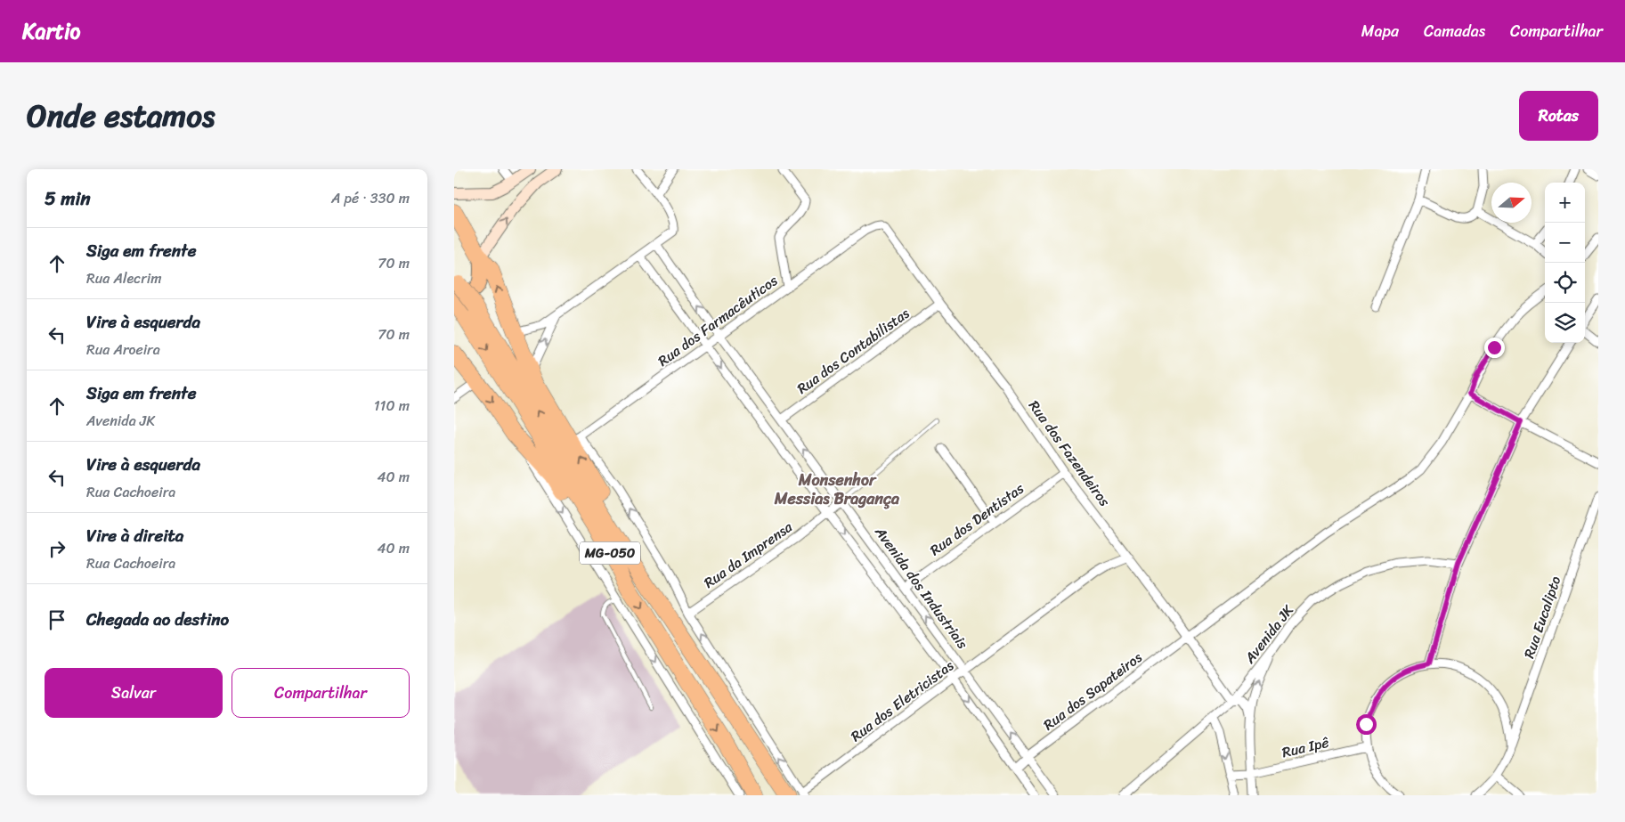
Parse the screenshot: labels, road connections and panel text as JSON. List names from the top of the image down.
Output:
{
  "streets": {
    "highway": ["MG-050"],
    "street": [
      "Rua dos Farmacêuticos",
      "Rua dos Contabilistas",
      "Rua dos Fazendeiros",
      "Rua dos Dentistas",
      "Rua da Imprensa",
      "Avenida dos Industriais",
      "Rua Eucalipto",
      "Avenida JK",
      "Rua dos Sapateiros",
      "Rua dos Eletricistas",
      "Rua Ipê"
    ]
  },
  "crossings": [
    ["Rua dos Farmacêuticos", "Rua dos Fazendeiros"],
    ["Rua dos Farmacêuticos", "Avenida dos Industriais"],
    ["Rua dos Contabilistas", "Rua dos Fazendeiros"],
    ["Rua dos Contabilistas", "Avenida dos Industriais"],
    ["Rua dos Fazendeiros", "Rua dos Dentistas"],
    ["Rua dos Fazendeiros", "Avenida JK"],
    ["Rua dos Fazendeiros", "Rua dos Sapateiros"],
    ["Rua dos Fazendeiros", "Rua dos Eletricistas"],
    ["Rua dos Dentistas", "Avenida dos Industriais"],
    ["MG-050", "Rua dos Eletricistas"],
    ["Rua da Imprensa", "Avenida dos Industriais"],
    ["Avenida dos Industriais", "Rua dos Sapateiros"],
    ["Avenida dos Industriais", "Rua dos Eletricistas"]
  ],
  "districts": ["Monsenhor Messias Bragança"],
  "north": "right",
  "page": {
    "header": "Kartio",
    "nav": ["Mapa", "Camadas", "Compartilhar"],
    "title": "Onde estamos",
    "buttons": [
      "Rotas",
      ["Salvar", "Compartilhar"]
    ],
    "heading": ["5 min", "A pé · 330 m"],
    "map_buttons": ["+", "−"],
    "list": [
      ["Siga em frente", "Rua Alecrim", "70 m"],
      ["Vire à esquerda", "Rua Aroeira", "70 m"],
      ["Siga em frente", "Avenida JK", "110 m"],
      ["Vire à esquerda", "Rua Cachoeira", "40 m"],
      ["Vire à direita", "Rua Cachoeira", "40 m"],
      "Chegada ao destino"
    ]
  }
}
